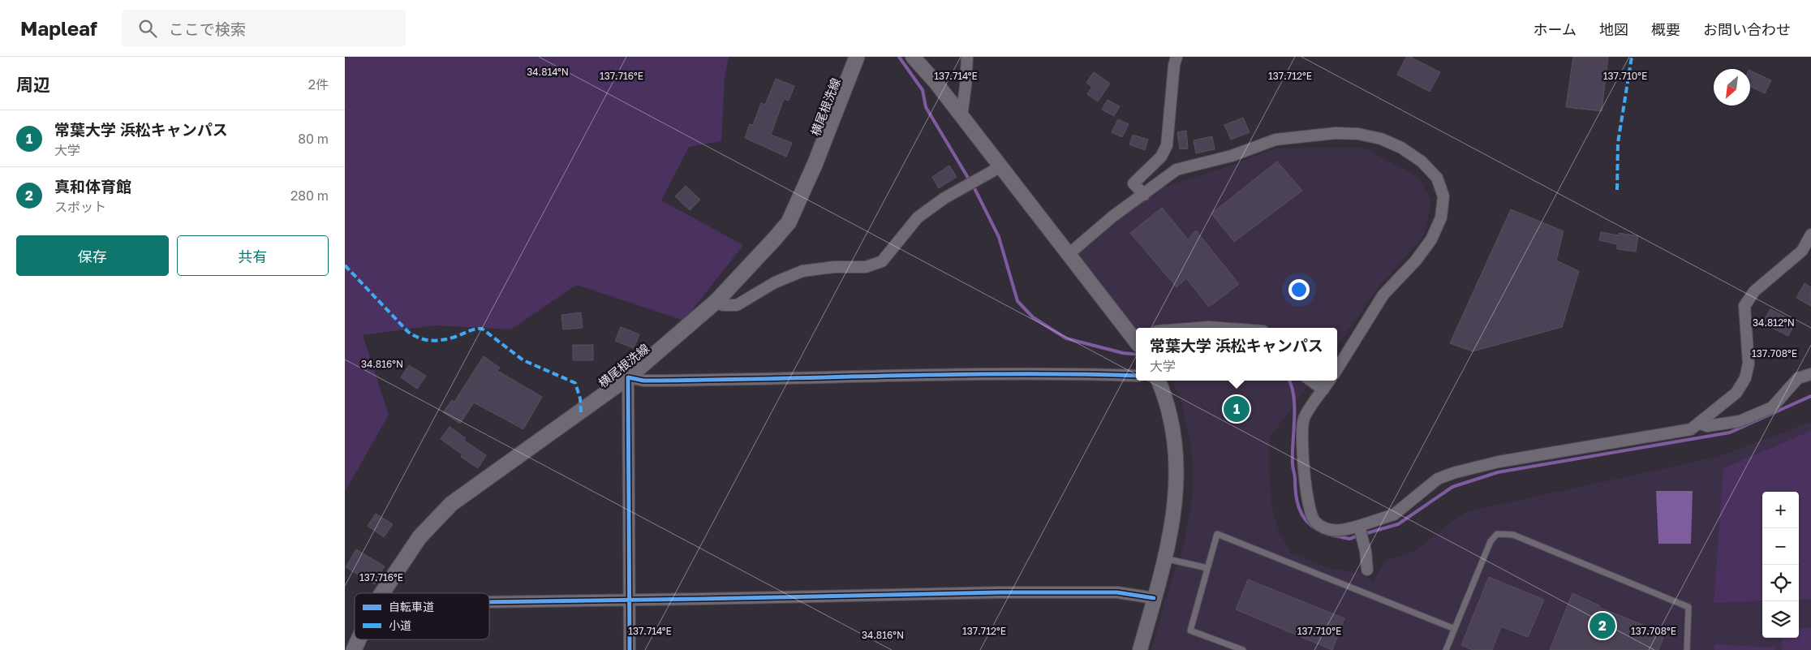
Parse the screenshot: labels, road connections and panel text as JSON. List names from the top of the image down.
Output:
{
  "streets": {
    "main road": ["横尾根洗線"]
  },
  "legend": ["自転車道", "小道"],
  "north": "bottom left",
  "page": {
    "header": "Mapleaf",
    "search": "ここで検索",
    "nav": [
      "ホーム",
      "地図",
      "概要",
      "お問い合わせ"
    ],
    "heading": ["周辺", "2件"],
    "list": [
      {
        "mark": "1",
        "name": "常葉大学 浜松キャンパス",
        "note": "大学",
        "value": "80 m"
      },
      {
        "mark": "2",
        "name": "真和体育館",
        "note": "スポット",
        "value": "280 m"
      }
    ],
    "buttons": ["保存", "共有"],
    "popup": ["常葉大学 浜松キャンパス", "大学"],
    "pins": ["1", "2"],
    "map_buttons": ["+", "−"]
  },
  "coordinates": [
    "34.814°N",
    "137.716°E",
    "137.712°E",
    "137.714°E",
    "137.710°E",
    "34.812°N",
    "137.708°E",
    "34.816°N"
  ]
}
